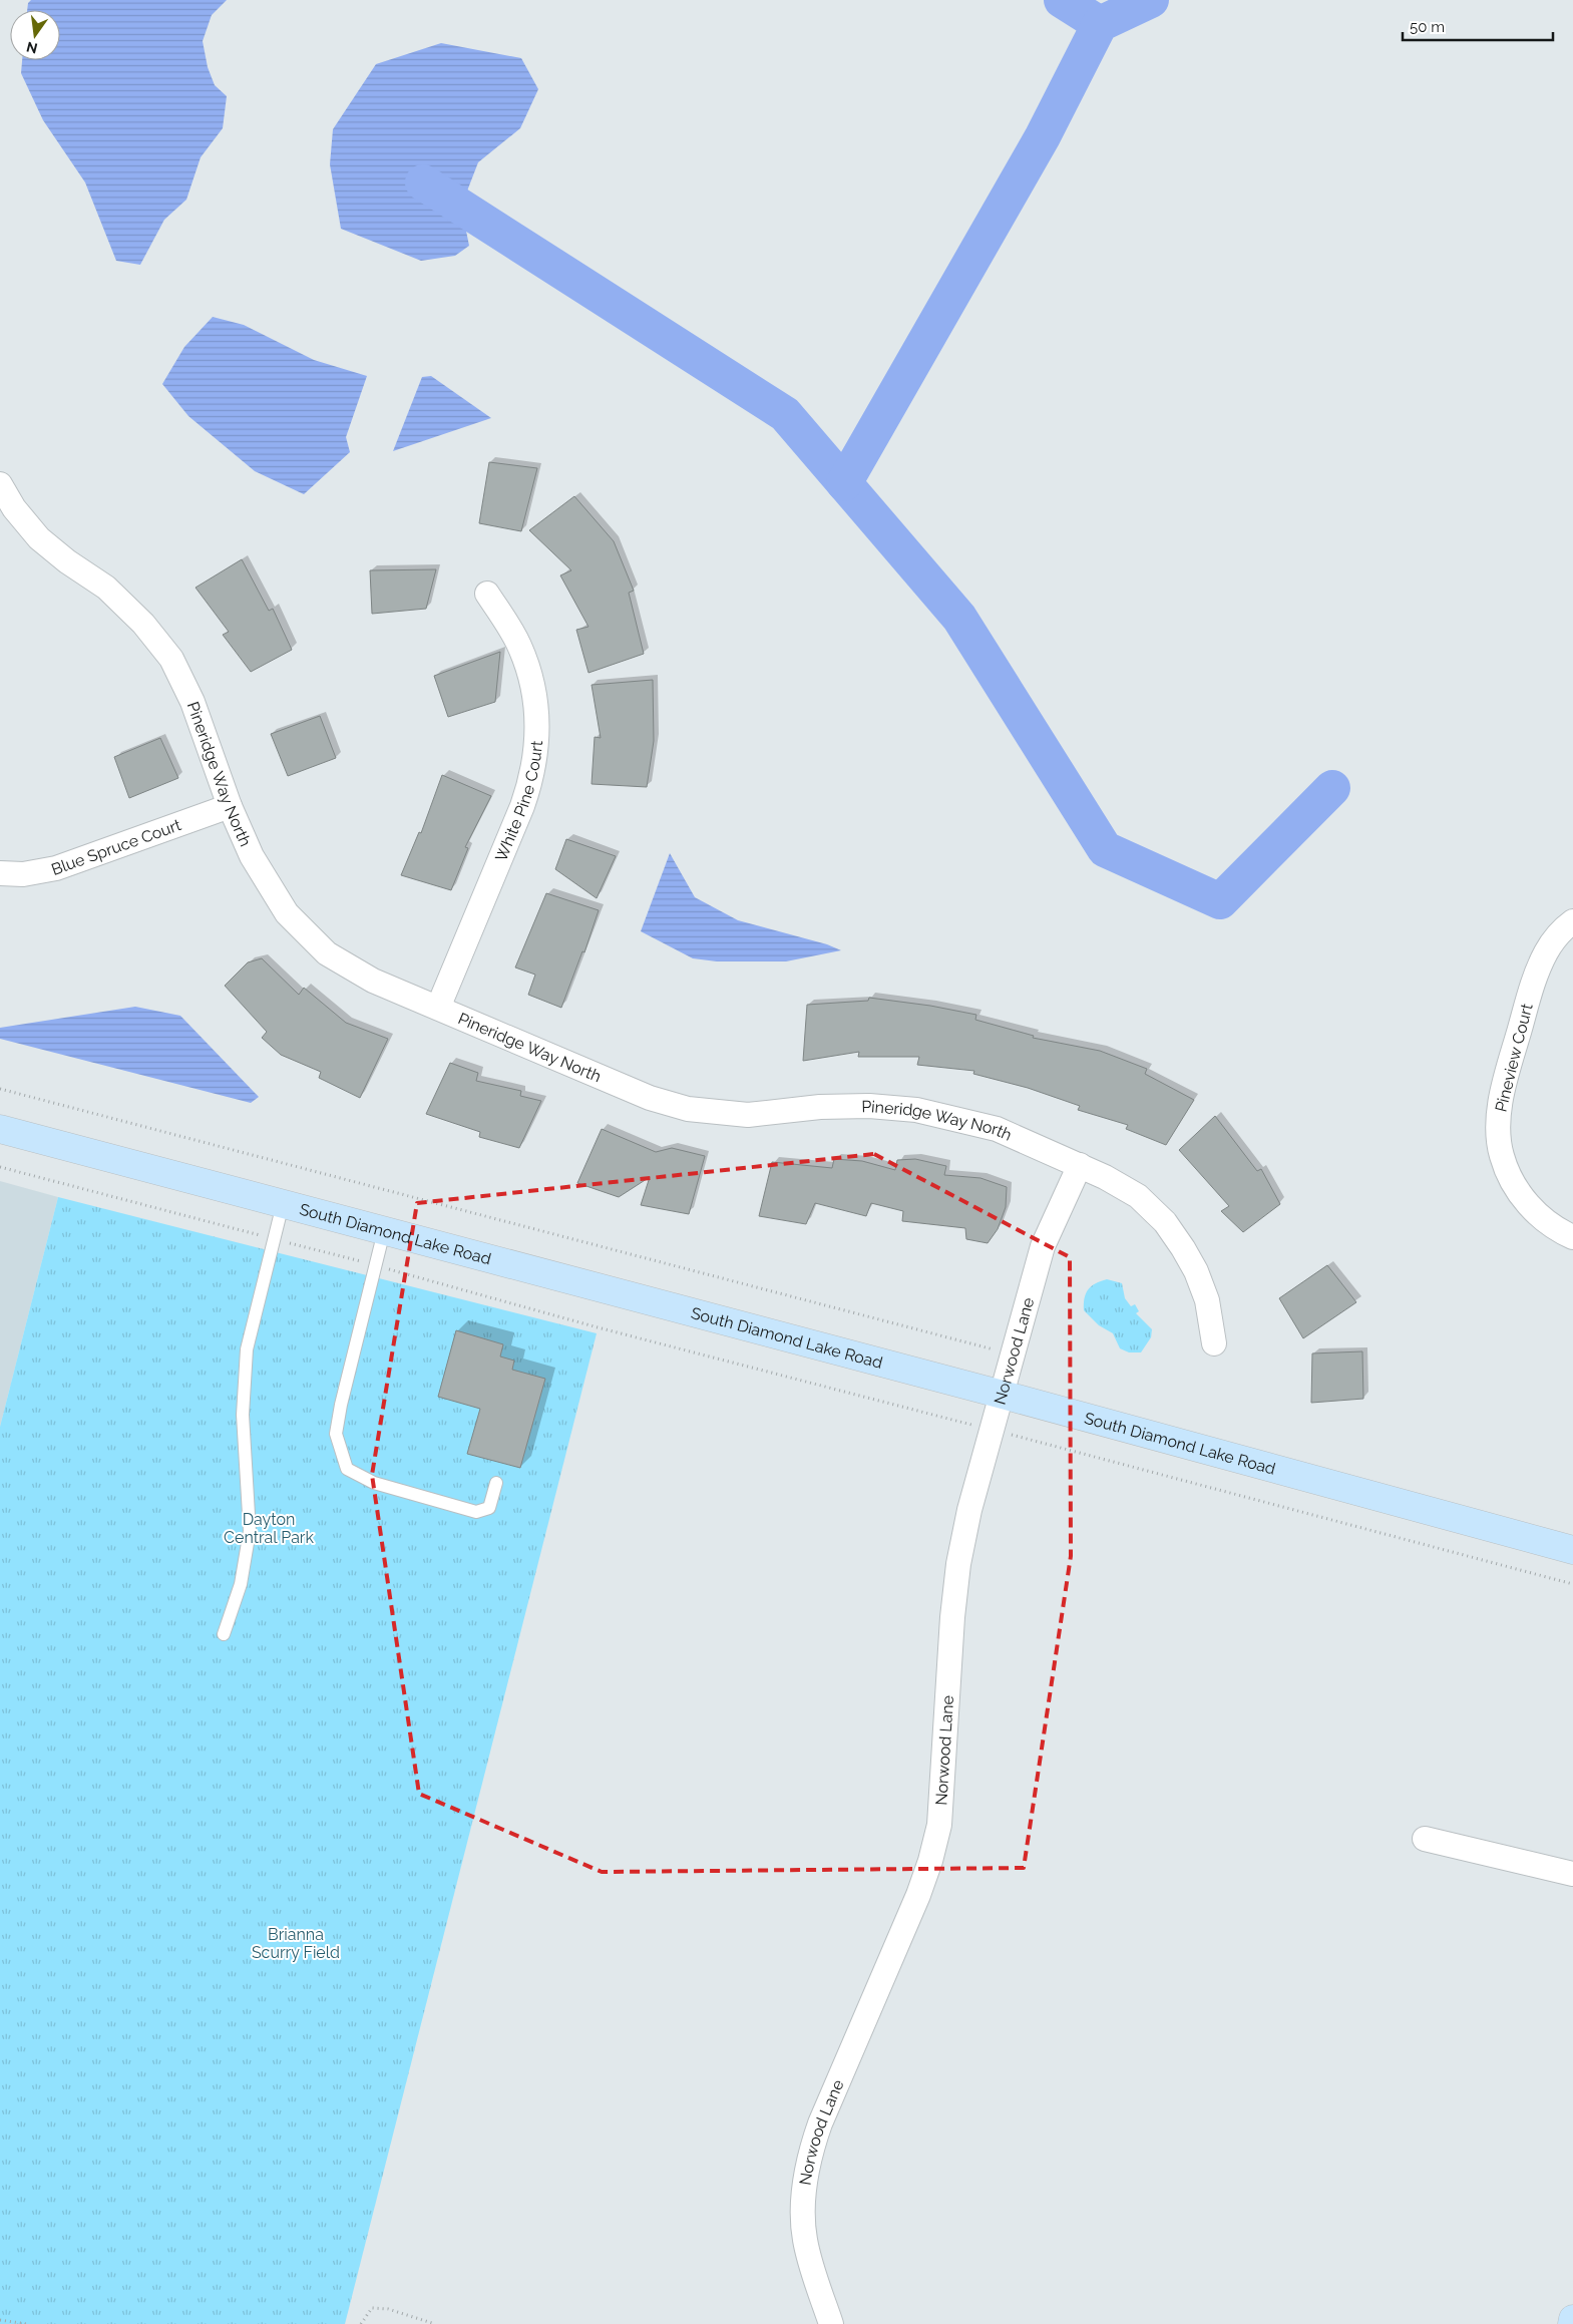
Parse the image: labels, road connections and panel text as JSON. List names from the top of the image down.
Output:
{
  "streets": {
    "street": [
      "Pineridge Way North",
      "White Pine Court",
      "Blue Spruce Court",
      "Pineview Court",
      "South Diamond Lake Road",
      "Norwood Lane"
    ]
  },
  "crossings": [
    ["Pineridge Way North", "White Pine Court"],
    ["Pineridge Way North", "Blue Spruce Court"],
    ["Pineridge Way North", "Norwood Lane"],
    ["South Diamond Lake Road", "Norwood Lane"]
  ],
  "parks": ["Dayton Central Park", "Brianna Scurry Field"],
  "scale_bar": "50 m",
  "north": "bottom"
}
